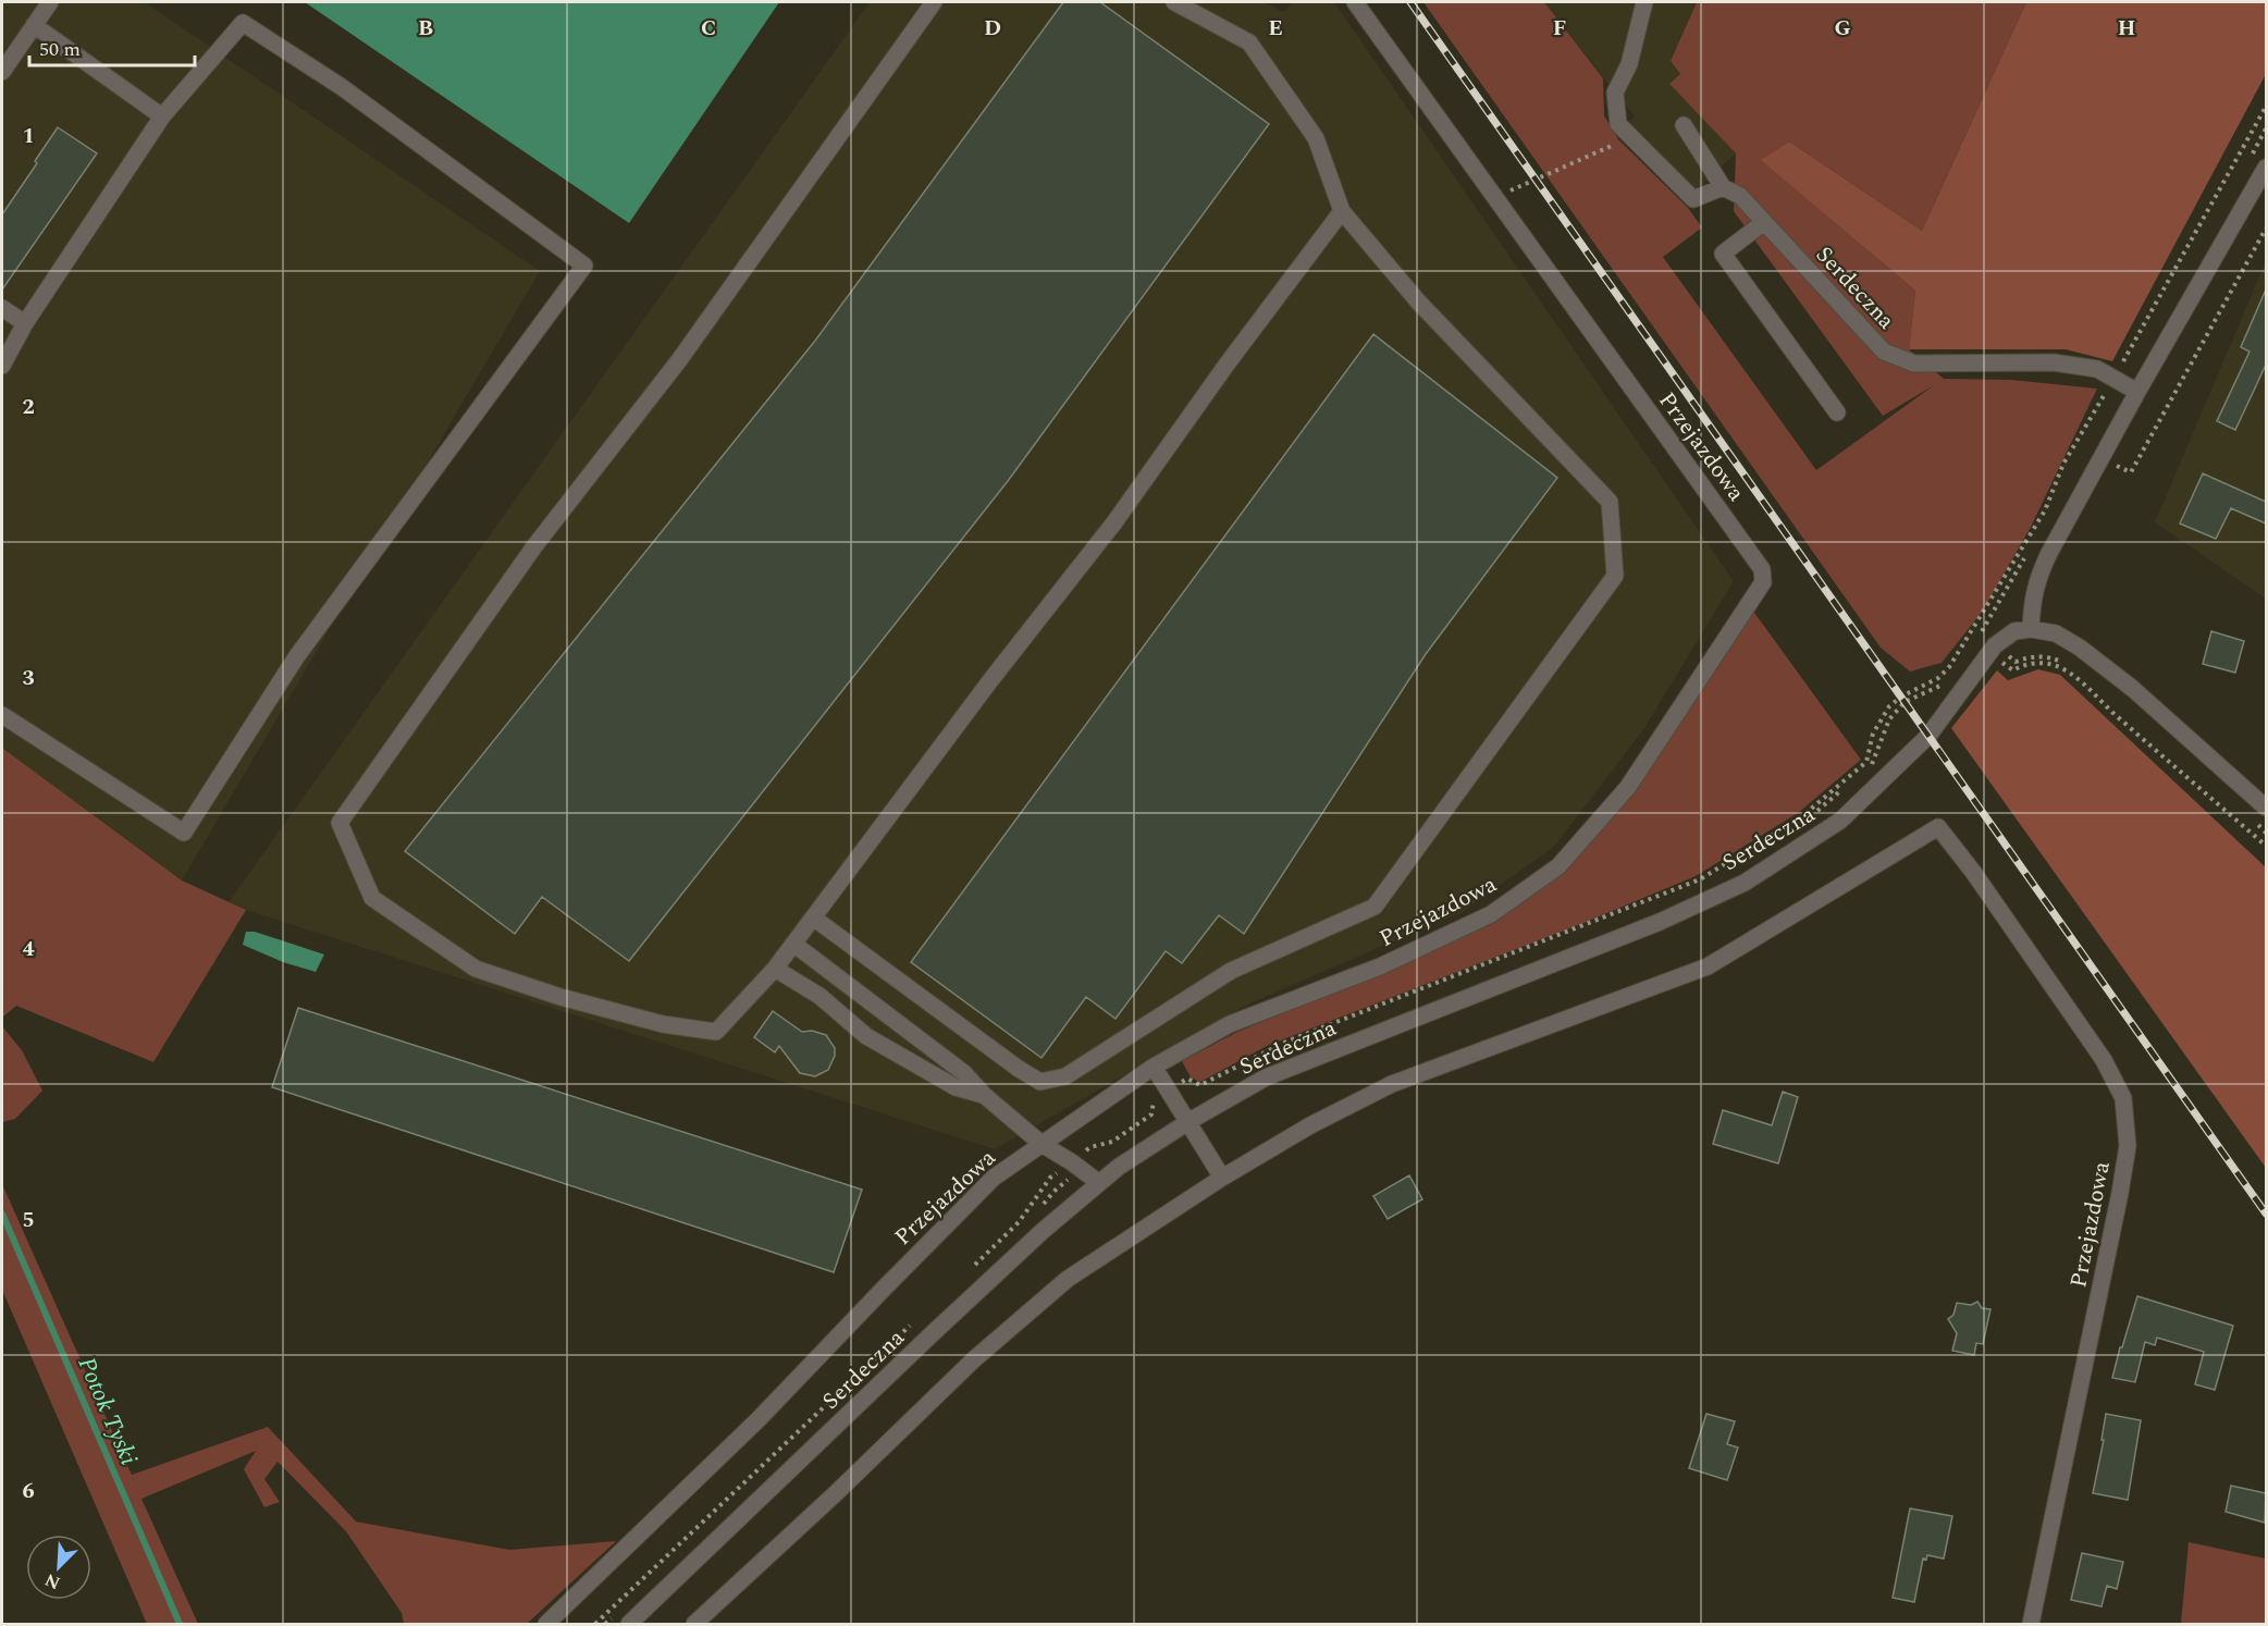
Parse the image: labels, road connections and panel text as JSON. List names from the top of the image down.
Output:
{
  "streets": {
    "street": ["Serdeczna", "Przejazdowa"]
  },
  "water": ["Potok Tyski"],
  "scale_bar": "50 m",
  "north": "bottom left",
  "grid": {
    "columns": [
      "B",
      "C",
      "D",
      "E",
      "F",
      "G",
      "H"
    ],
    "rows": [
      "1",
      "2",
      "3",
      "4",
      "5",
      "6"
    ]
  }
}
